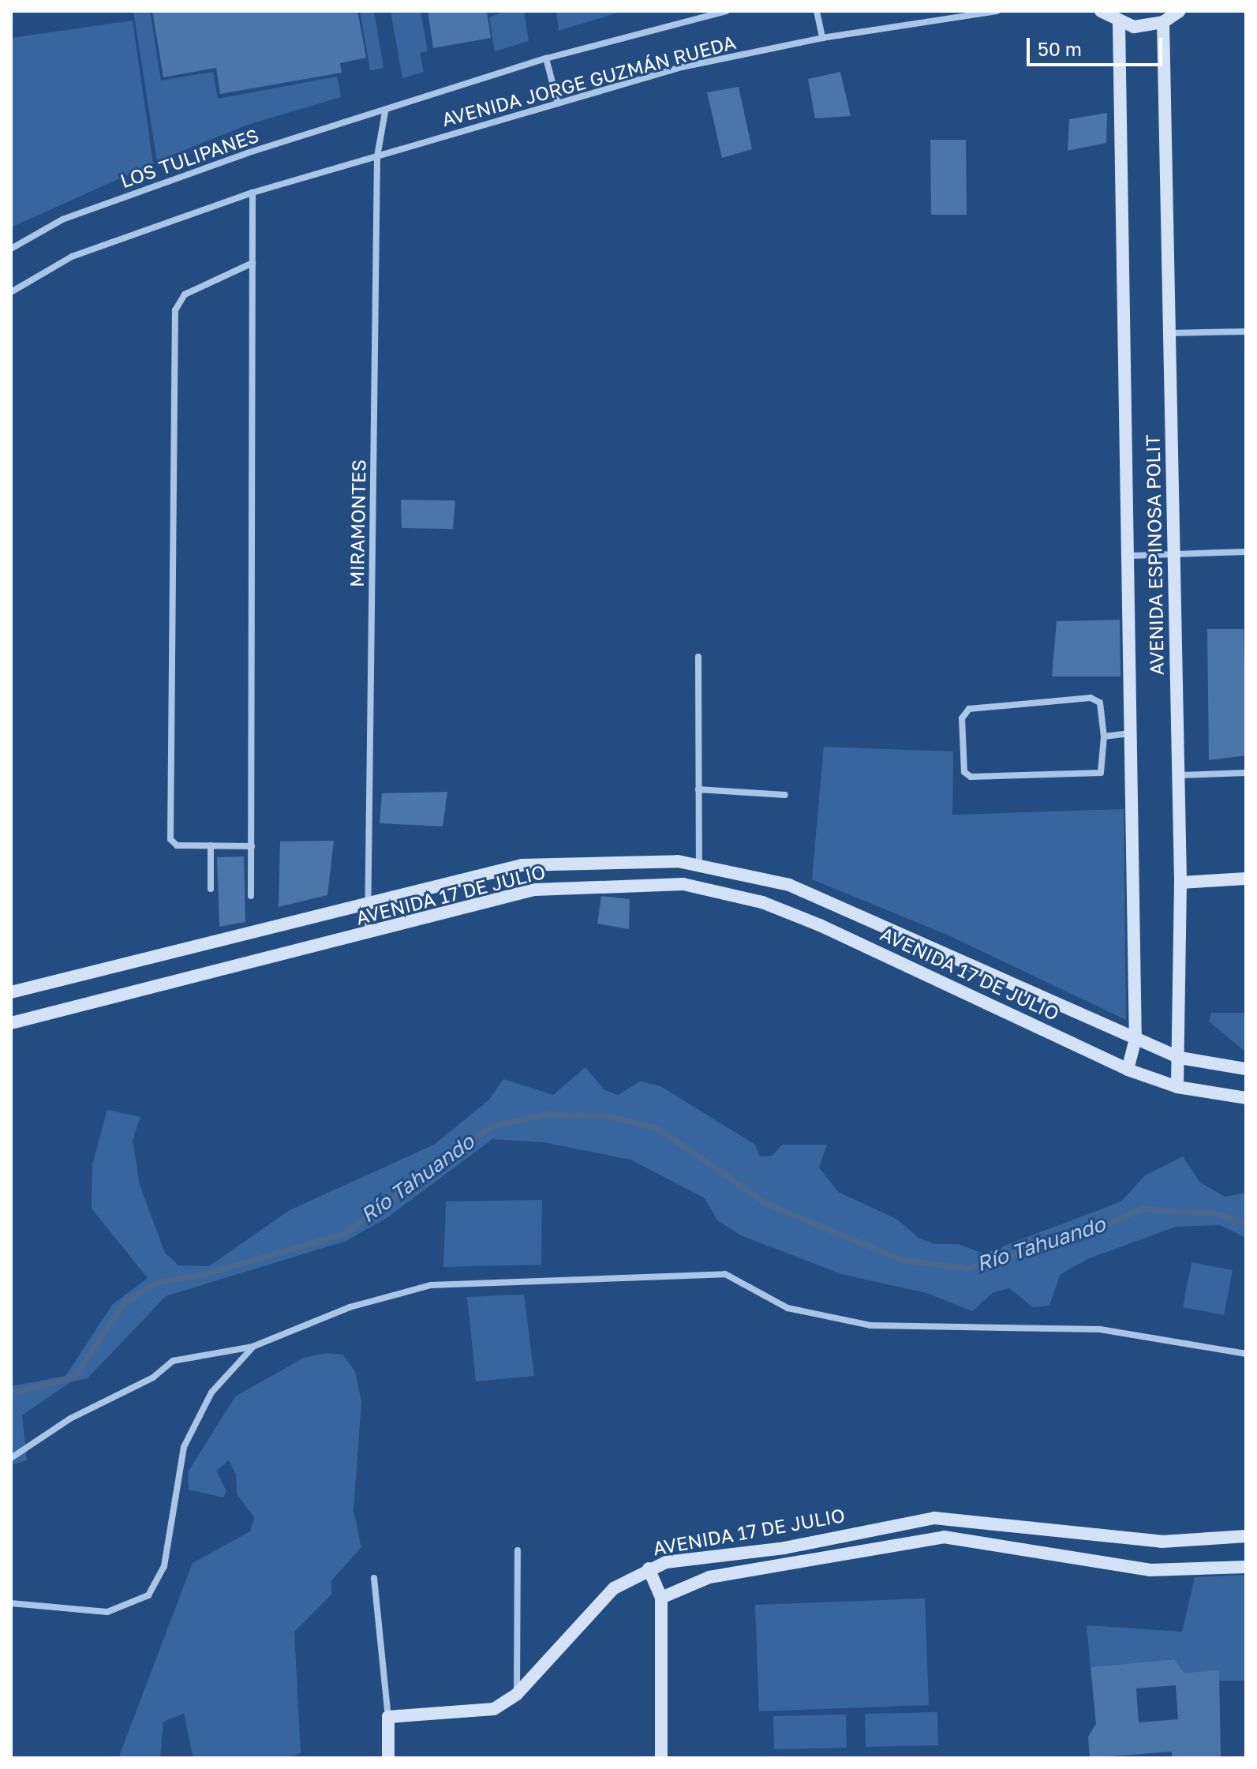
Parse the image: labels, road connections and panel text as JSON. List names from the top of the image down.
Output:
{
  "streets": {
    "main road": ["AVENIDA ESPINOSA POLIT", "AVENIDA 17 DE JULIO"],
    "street": ["AVENIDA JORGE GUZMÁN RUEDA", "LOS TULIPANES", "MIRAMONTES"]
  },
  "crossings": [
    ["AVENIDA JORGE GUZMÁN RUEDA", "LOS TULIPANES"],
    ["AVENIDA JORGE GUZMÁN RUEDA", "MIRAMONTES"],
    ["LOS TULIPANES", "MIRAMONTES"],
    ["MIRAMONTES", "AVENIDA 17 DE JULIO"],
    ["AVENIDA ESPINOSA POLIT", "AVENIDA 17 DE JULIO"]
  ],
  "water": ["Río Tahuando"],
  "scale_bar": "50 m"
}
